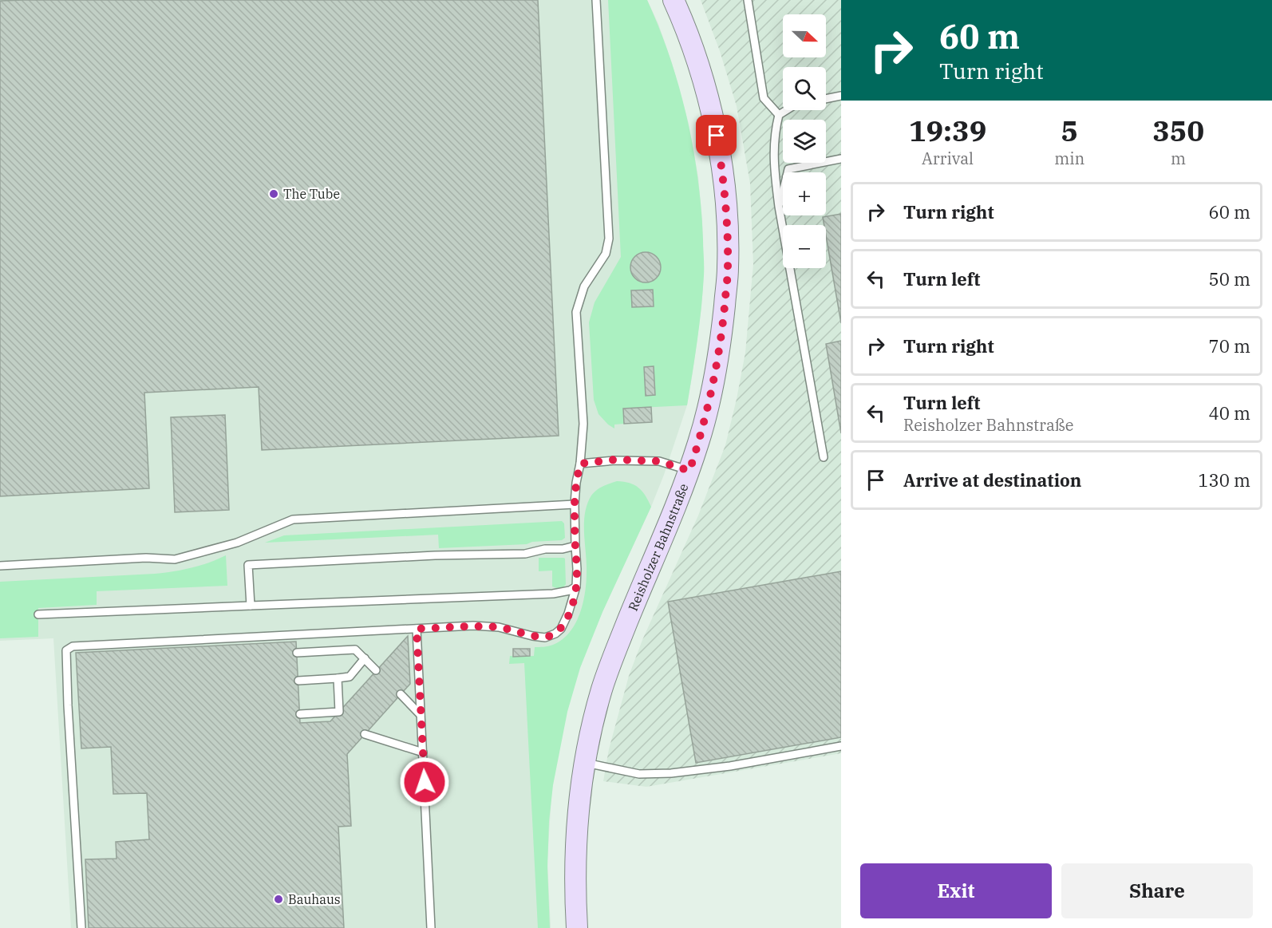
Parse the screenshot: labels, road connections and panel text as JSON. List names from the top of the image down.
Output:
{
  "streets": {
    "main road": ["Reisholzer Bahnstraße"]
  },
  "places": ["The Tube", "Bauhaus"],
  "north": "right",
  "page": {
    "turn": ["60 m", "Turn right"],
    "map_buttons": ["+", "−"],
    "eta": [
      "19:39",
      "Arrival",
      "5",
      "min",
      "350",
      "m"
    ],
    "list": [
      {
        "name": "Turn right",
        "value": "60 m"
      },
      {
        "name": "Turn left",
        "value": "50 m"
      },
      {
        "name": "Turn right",
        "value": "70 m"
      },
      {
        "name": "Turn left",
        "note": "Reisholzer Bahnstraße",
        "value": "40 m"
      },
      {
        "name": "Arrive at destination",
        "value": "130 m"
      }
    ],
    "buttons": ["Exit", "Share"]
  }
}
